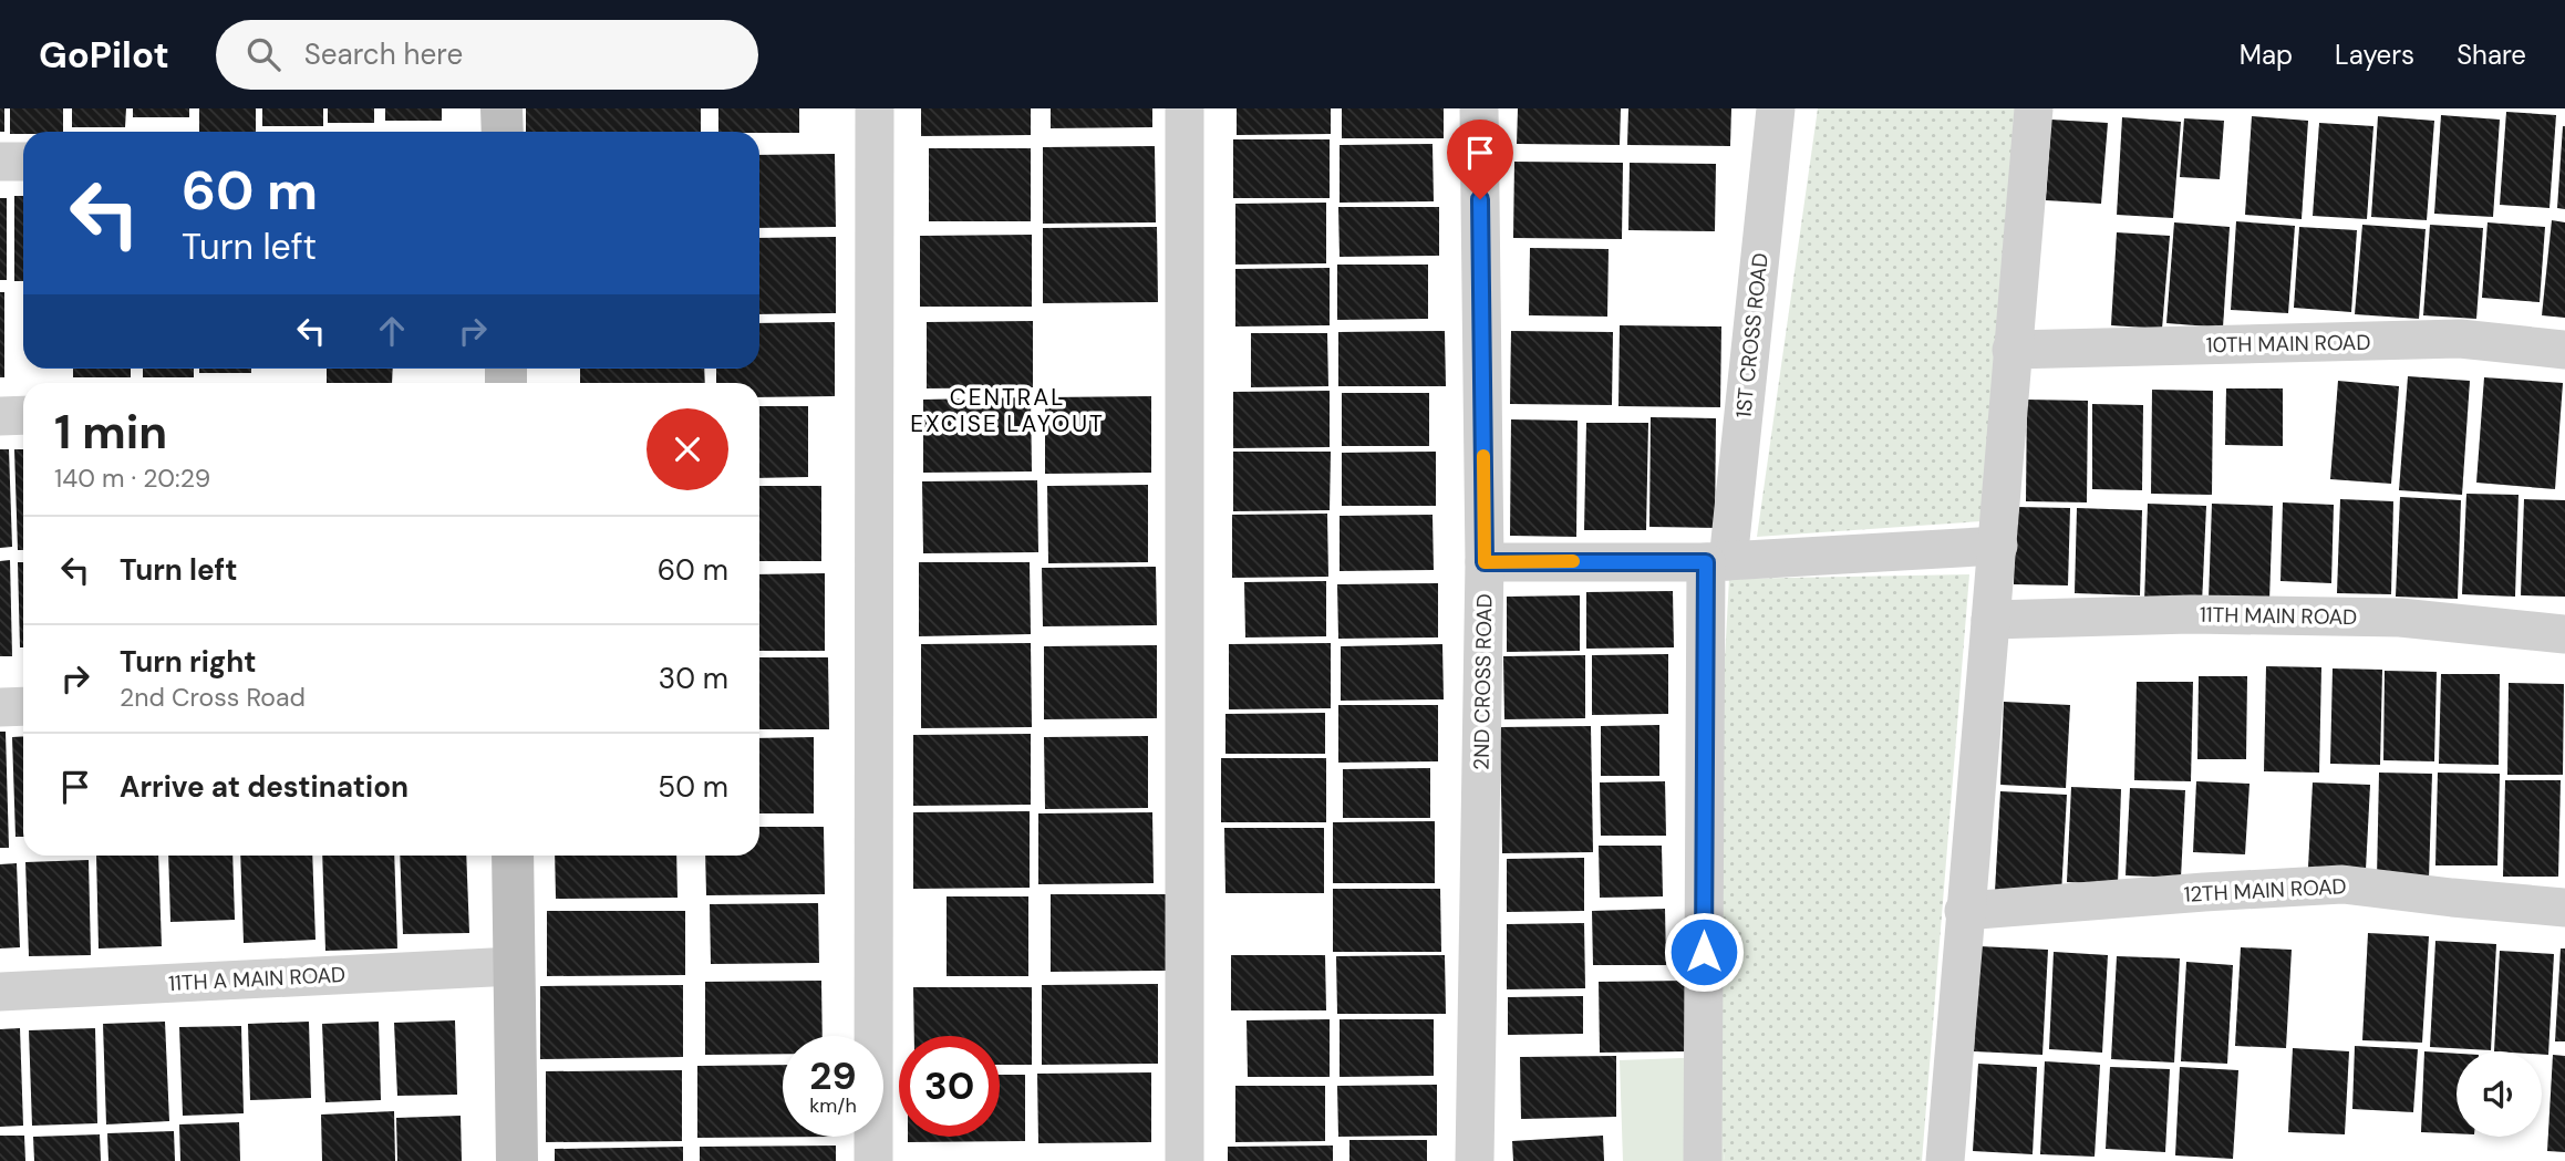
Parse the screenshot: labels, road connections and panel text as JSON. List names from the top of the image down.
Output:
{
  "streets": {
    "street": [
      "1ST CROSS ROAD",
      "10TH MAIN ROAD",
      "11TH MAIN ROAD",
      "2ND CROSS ROAD",
      "12TH MAIN ROAD",
      "11TH A MAIN ROAD"
    ]
  },
  "districts": ["CENTRAL EXCISE LAYOUT"],
  "page": {
    "header": "GoPilot",
    "search": "Search here",
    "nav": ["Map", "Layers", "Share"],
    "turn": ["60 m", "Turn left"],
    "heading": ["1 min", "140 m · 20:29"],
    "list": [
      {
        "name": "Turn left",
        "value": "60 m"
      },
      {
        "name": "Turn right",
        "note": "2nd Cross Road",
        "value": "30 m"
      },
      {
        "name": "Arrive at destination",
        "value": "50 m"
      }
    ],
    "speed": "29 km/h",
    "limit": "30"
  }
}
